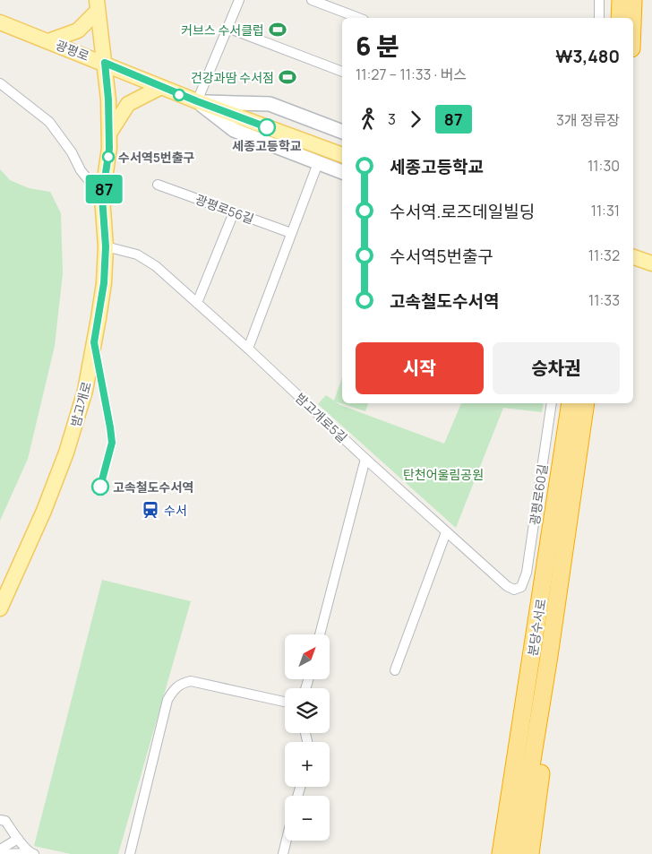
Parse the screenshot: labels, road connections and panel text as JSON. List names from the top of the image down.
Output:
{
  "streets": {
    "highway": ["분당수서로"],
    "main road": ["광평로", "밤고개로"],
    "street": ["광평로56길", "밤고개로5길", "광평로60길"]
  },
  "crossings": [
    ["광평로", "밤고개로"],
    ["밤고개로", "밤고개로5길"],
    ["밤고개로5길", "광평로60길"]
  ],
  "parks": ["탄천어울림공원"],
  "places": {
    "sports": ["커브스 수서클럽", "건강과땀 수서점"],
    "other": ["세종고등학교", "수서역5번출구", "고속철도수서역"],
    "station": ["수서"]
  },
  "lines": ["bus line 87"],
  "north": "top right",
  "page": {
    "on_map": "87",
    "heading": ["6 분", "11:27 – 11:33 · 버스", "₩3,480"],
    "legs": ["3", "87", "3개 정류장"],
    "list": [
      {
        "name": "세종고등학교",
        "value": "11:30"
      },
      {
        "name": "수서역.로즈데일빌딩",
        "value": "11:31"
      },
      {
        "name": "수서역5번출구",
        "value": "11:32"
      },
      {
        "name": "고속철도수서역",
        "value": "11:33"
      }
    ],
    "buttons": ["시작", "승차권"],
    "map_buttons": ["+", "−"]
  }
}
